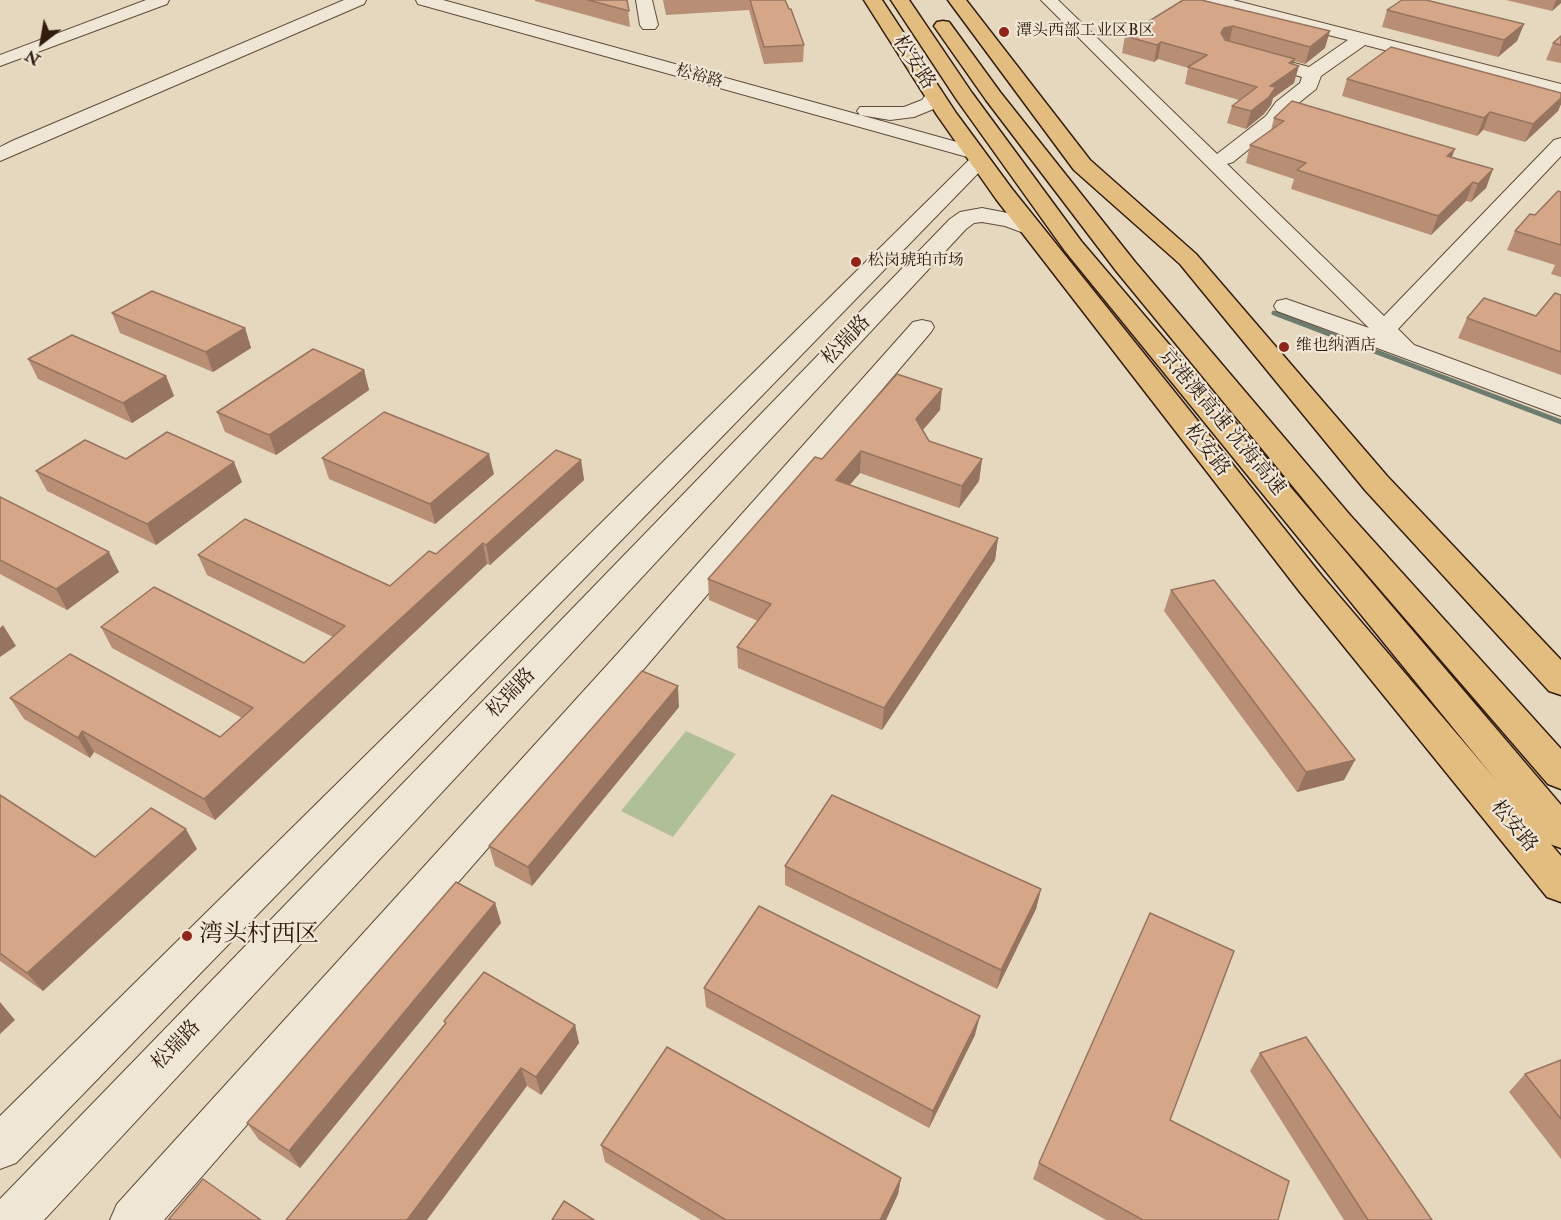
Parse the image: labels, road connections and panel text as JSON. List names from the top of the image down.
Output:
{
  "streets": {
    "main road": ["松安路", "京港澳高速 沈海高速"],
    "street": ["松裕路", "松瑞路"]
  },
  "crossings": [
    ["松安路", "松裕路"],
    ["松安路", "松瑞路"],
    ["松裕路", "松瑞路"]
  ],
  "places": [
    "潭头西部工业区B区",
    "松岗琥珀市场",
    "维也纳酒店",
    "湾头村西区"
  ],
  "north": "bottom left"
}
